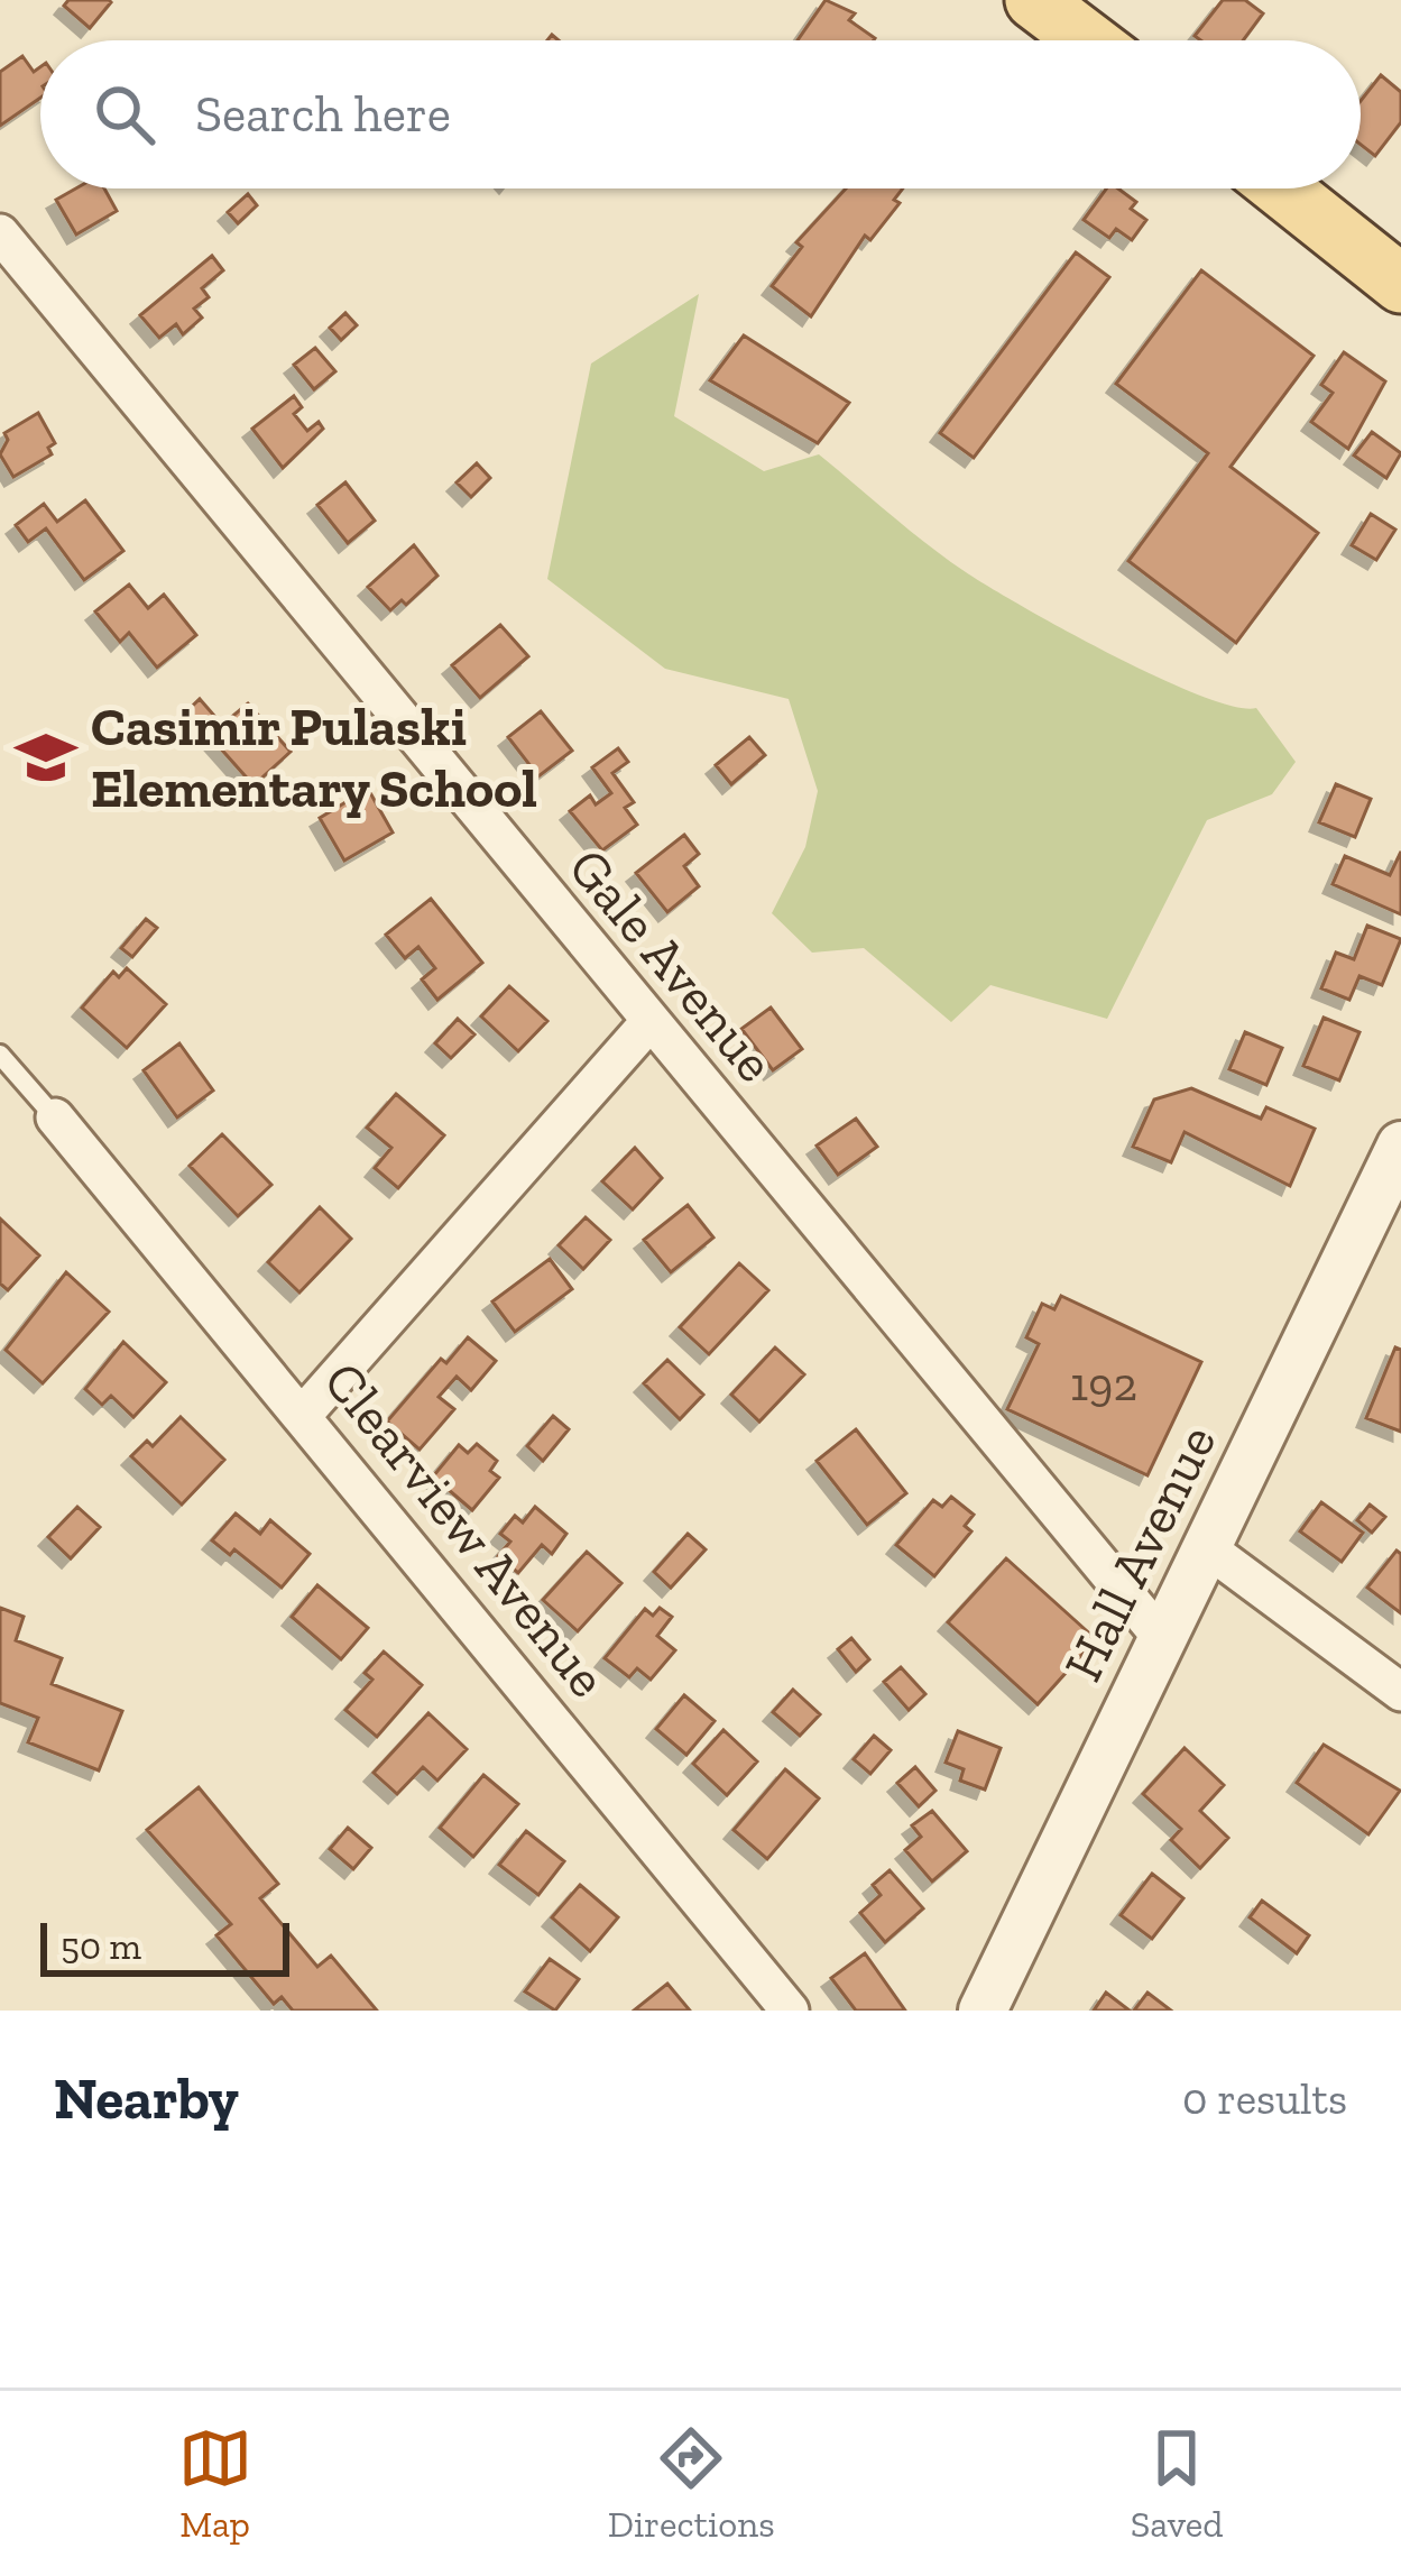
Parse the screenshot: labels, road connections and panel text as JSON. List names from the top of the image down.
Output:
{
  "streets": {
    "street": ["Gale Avenue", "Clearview Avenue", "Hall Avenue"]
  },
  "crossings": [
    ["Gale Avenue", "Hall Avenue"]
  ],
  "places": {
    "school or university": ["Casimir Pulaski Elementary School"]
  },
  "house_numbers": ["192"],
  "scale_bar": "50 m",
  "page": {
    "search": "Search here",
    "scale": "50 m",
    "heading": ["Nearby", "0 results"],
    "nav": ["Map", "Directions", "Saved"]
  }
}
